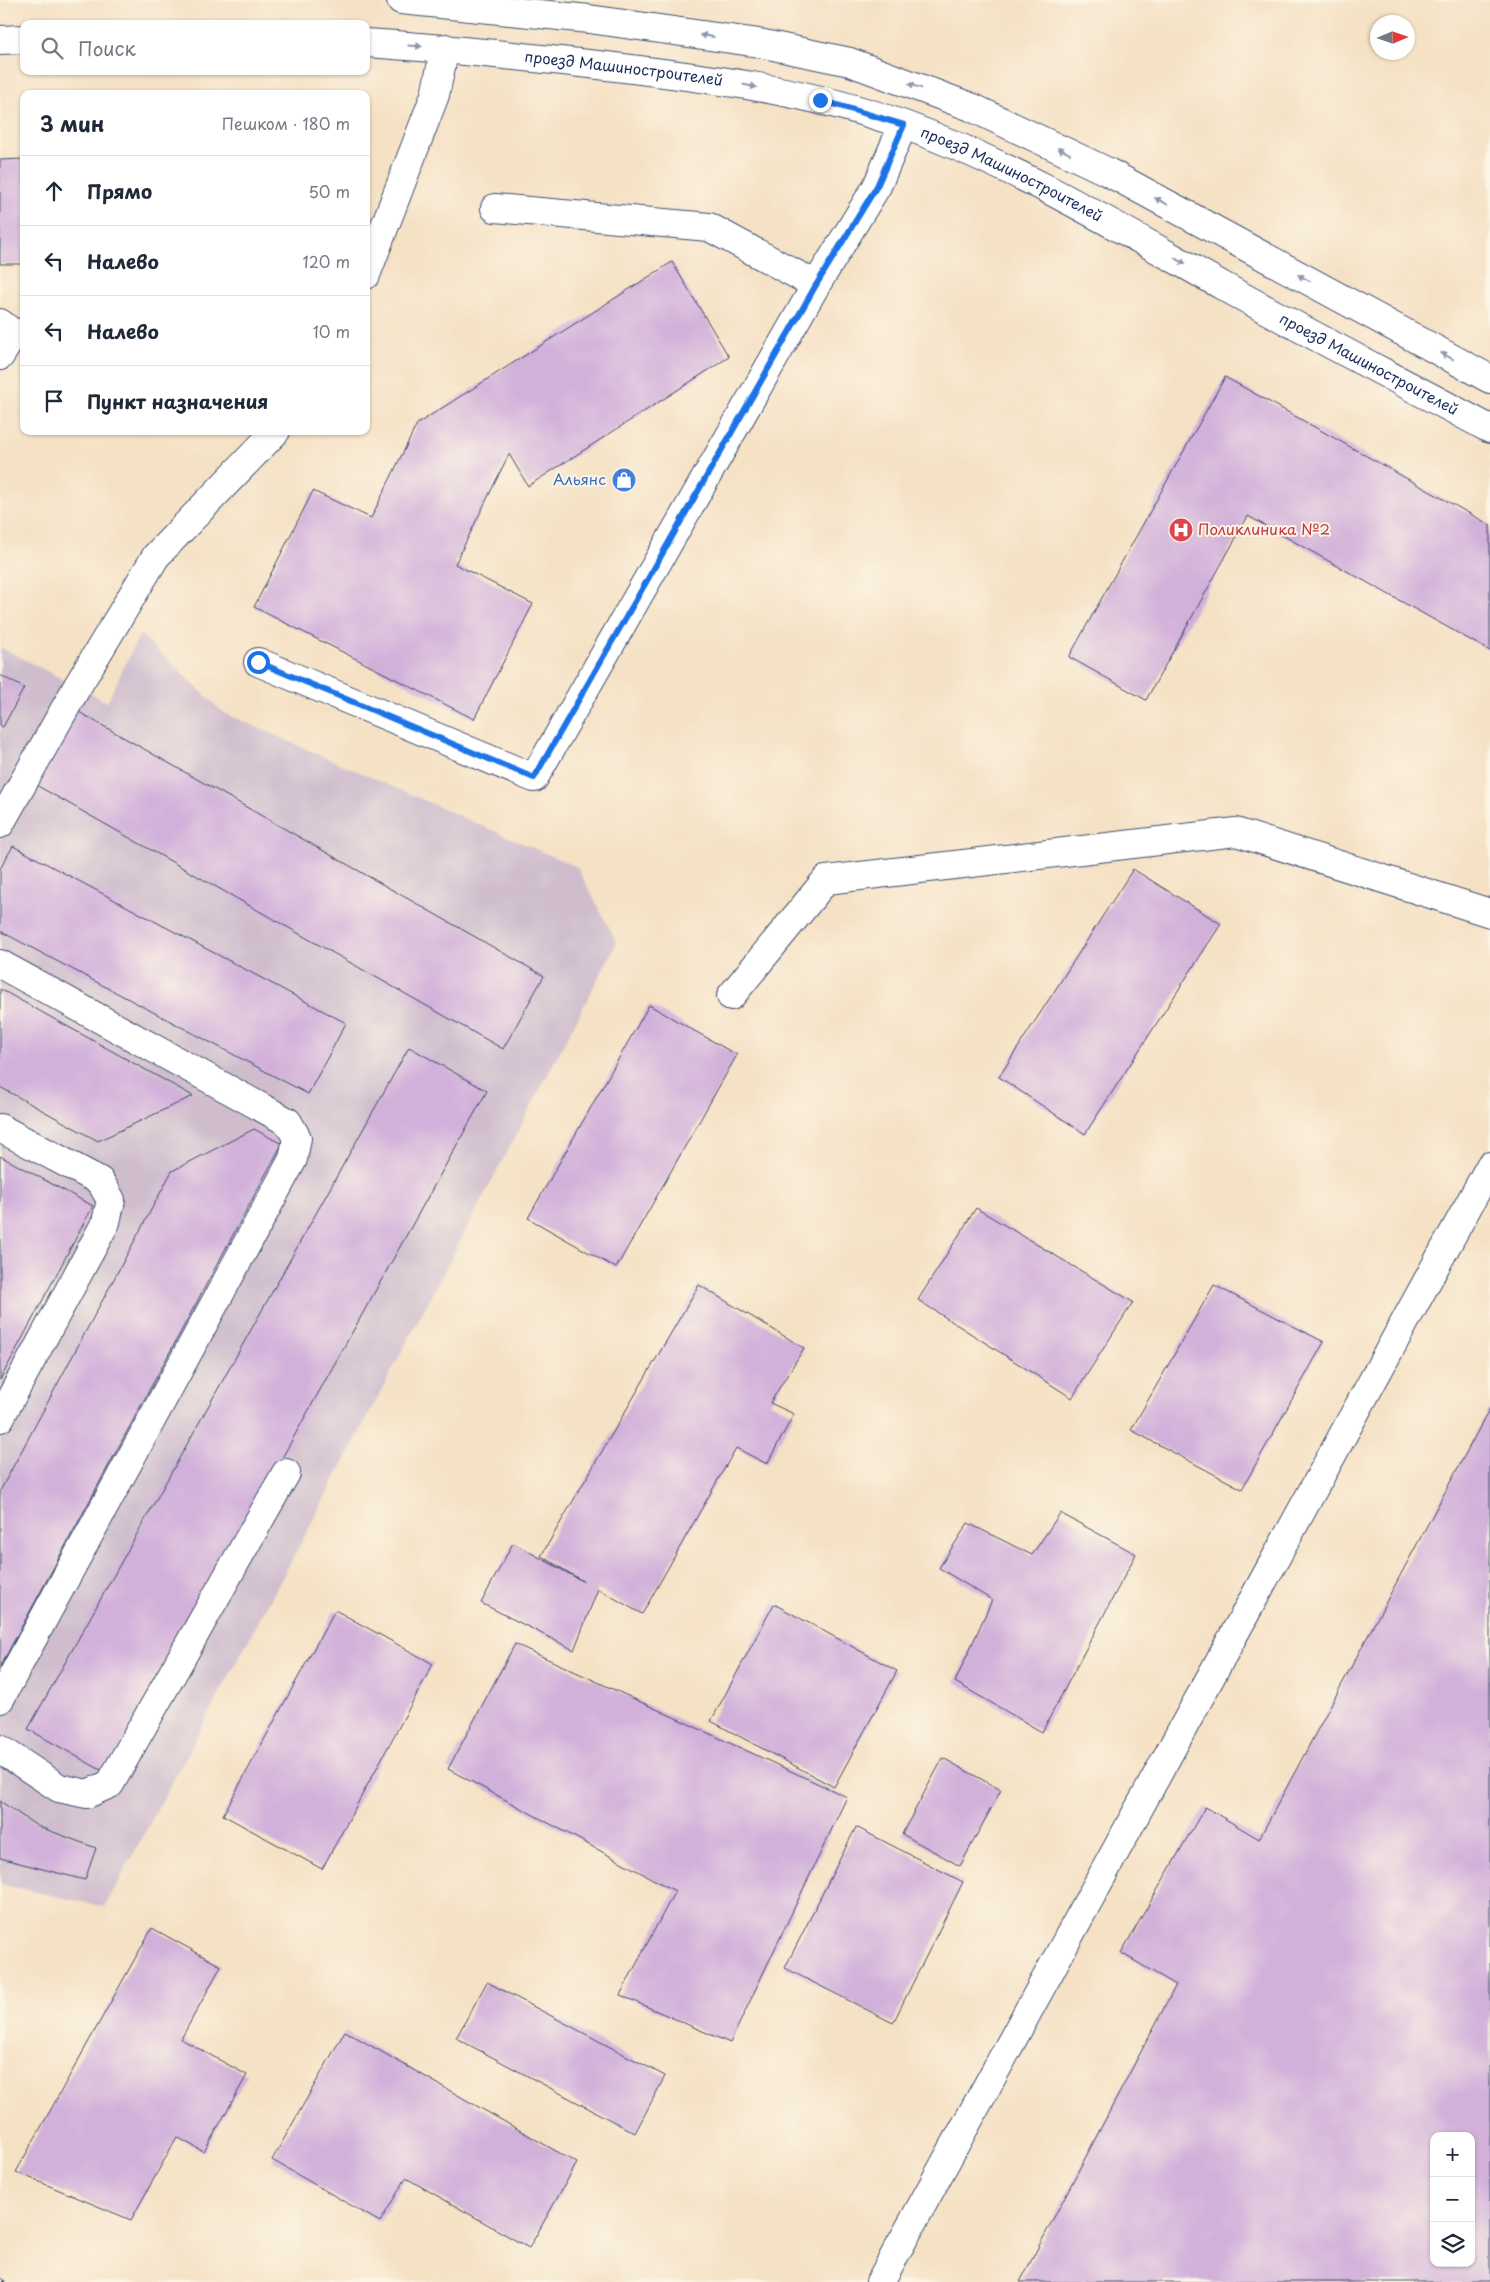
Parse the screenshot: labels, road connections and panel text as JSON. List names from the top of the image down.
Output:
{
  "streets": {
    "main road": ["проезд Машиностроителей"]
  },
  "places": {
    "shop": ["Альянс"],
    "hospital": ["Поликлиника №2"]
  },
  "north": "right",
  "page": {
    "search": "Поиск",
    "heading": ["3 мин", "Пешком · 180 m"],
    "list": [
      ["Прямо", "50 m"],
      ["Налево", "120 m"],
      ["Налево", "10 m"],
      "Пункт назначения"
    ],
    "map_buttons": ["+", "−"]
  }
}
